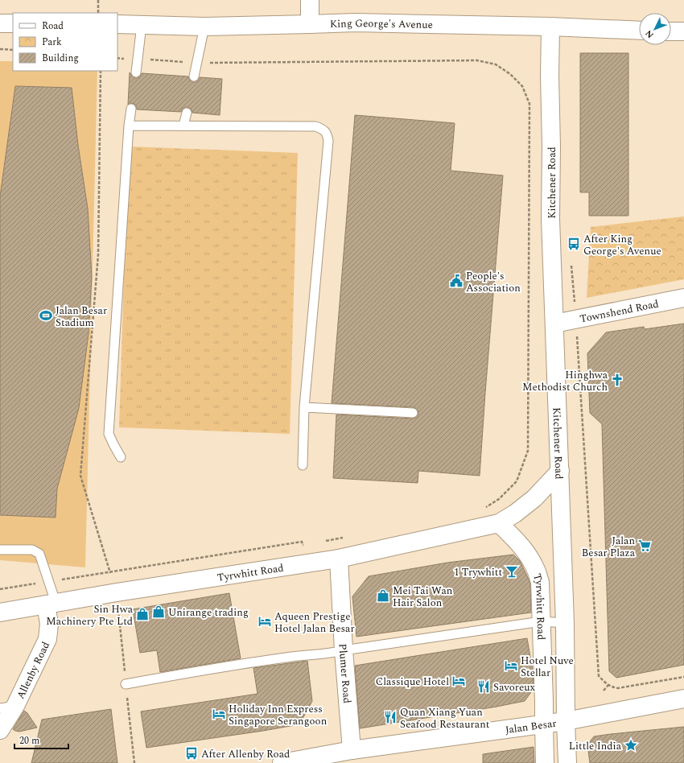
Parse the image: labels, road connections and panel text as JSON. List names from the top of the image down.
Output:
{
  "streets": {
    "street": [
      "King George's Avenue",
      "Kitchener Road",
      "Townshend Road",
      "Tyrwhitt Road",
      "Allenby Road",
      "Plumer Road",
      "Jalan Besar"
    ]
  },
  "crossings": [
    ["King George's Avenue", "Kitchener Road"],
    ["Kitchener Road", "Townshend Road"],
    ["Kitchener Road", "Tyrwhitt Road"],
    ["Kitchener Road", "Jalan Besar"],
    ["Tyrwhitt Road", "Allenby Road"],
    ["Tyrwhitt Road", "Plumer Road"],
    ["Tyrwhitt Road", "Jalan Besar"],
    ["Plumer Road", "Jalan Besar"]
  ],
  "places": {
    "bus stop": ["After King George's Avenue", "After Allenby Road"],
    "public building": ["People's Association"],
    "sports": ["Jalan Besar Stadium"],
    "church": ["Hinghwa Methodist Church"],
    "supermarket": ["Jalan Besar Plaza"],
    "bar": ["1 Trywhitt"],
    "shop": ["Mei Tai Wan Hair Salon", "Unirange trading", "Sin Hwa Machinery Pte Ltd"],
    "hotel": [
      "Aqueen Prestige Hotel Jalan Besar",
      "Hotel Nuve Stellar",
      "Classique Hotel",
      "Holiday Inn Express Singapore Serangoon"
    ],
    "restaurant": ["Savoreux", "Quan Xiang Yuan Seafood Restaurant"],
    "place": ["Little India"]
  },
  "legend": ["Road", "Park", "Building"],
  "scale_bar": "20 m",
  "north": "bottom left"
}
